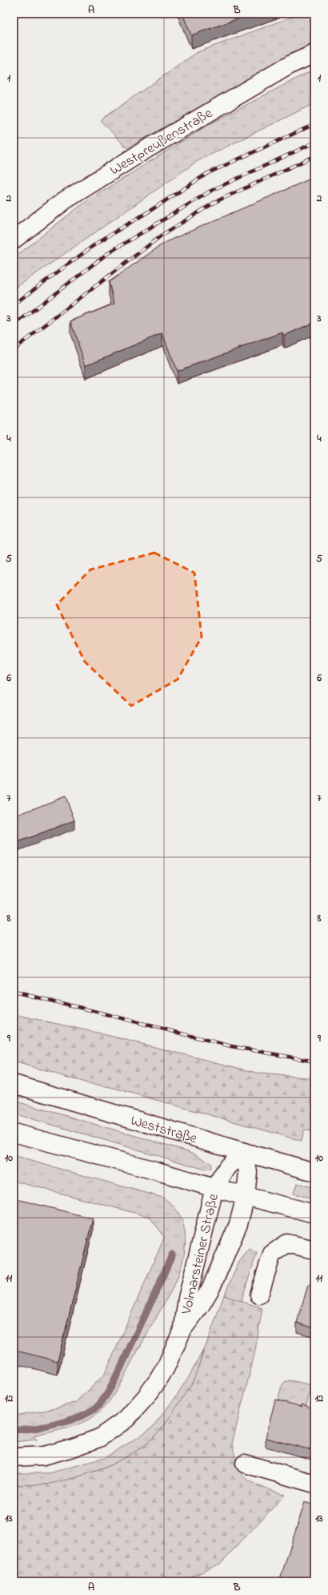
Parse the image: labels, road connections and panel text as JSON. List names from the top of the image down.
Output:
{
  "streets": {
    "street": ["Westpreußenstraße", "Weststraße", "Volmarsteiner Straße"]
  },
  "crossings": [
    ["Weststraße", "Volmarsteiner Straße"]
  ],
  "grid": {
    "columns": ["A", "B"],
    "rows": [
      "1",
      "2",
      "3",
      "4",
      "5",
      "6",
      "7",
      "8",
      "9",
      "10",
      "11",
      "12",
      "13"
    ]
  }
}
